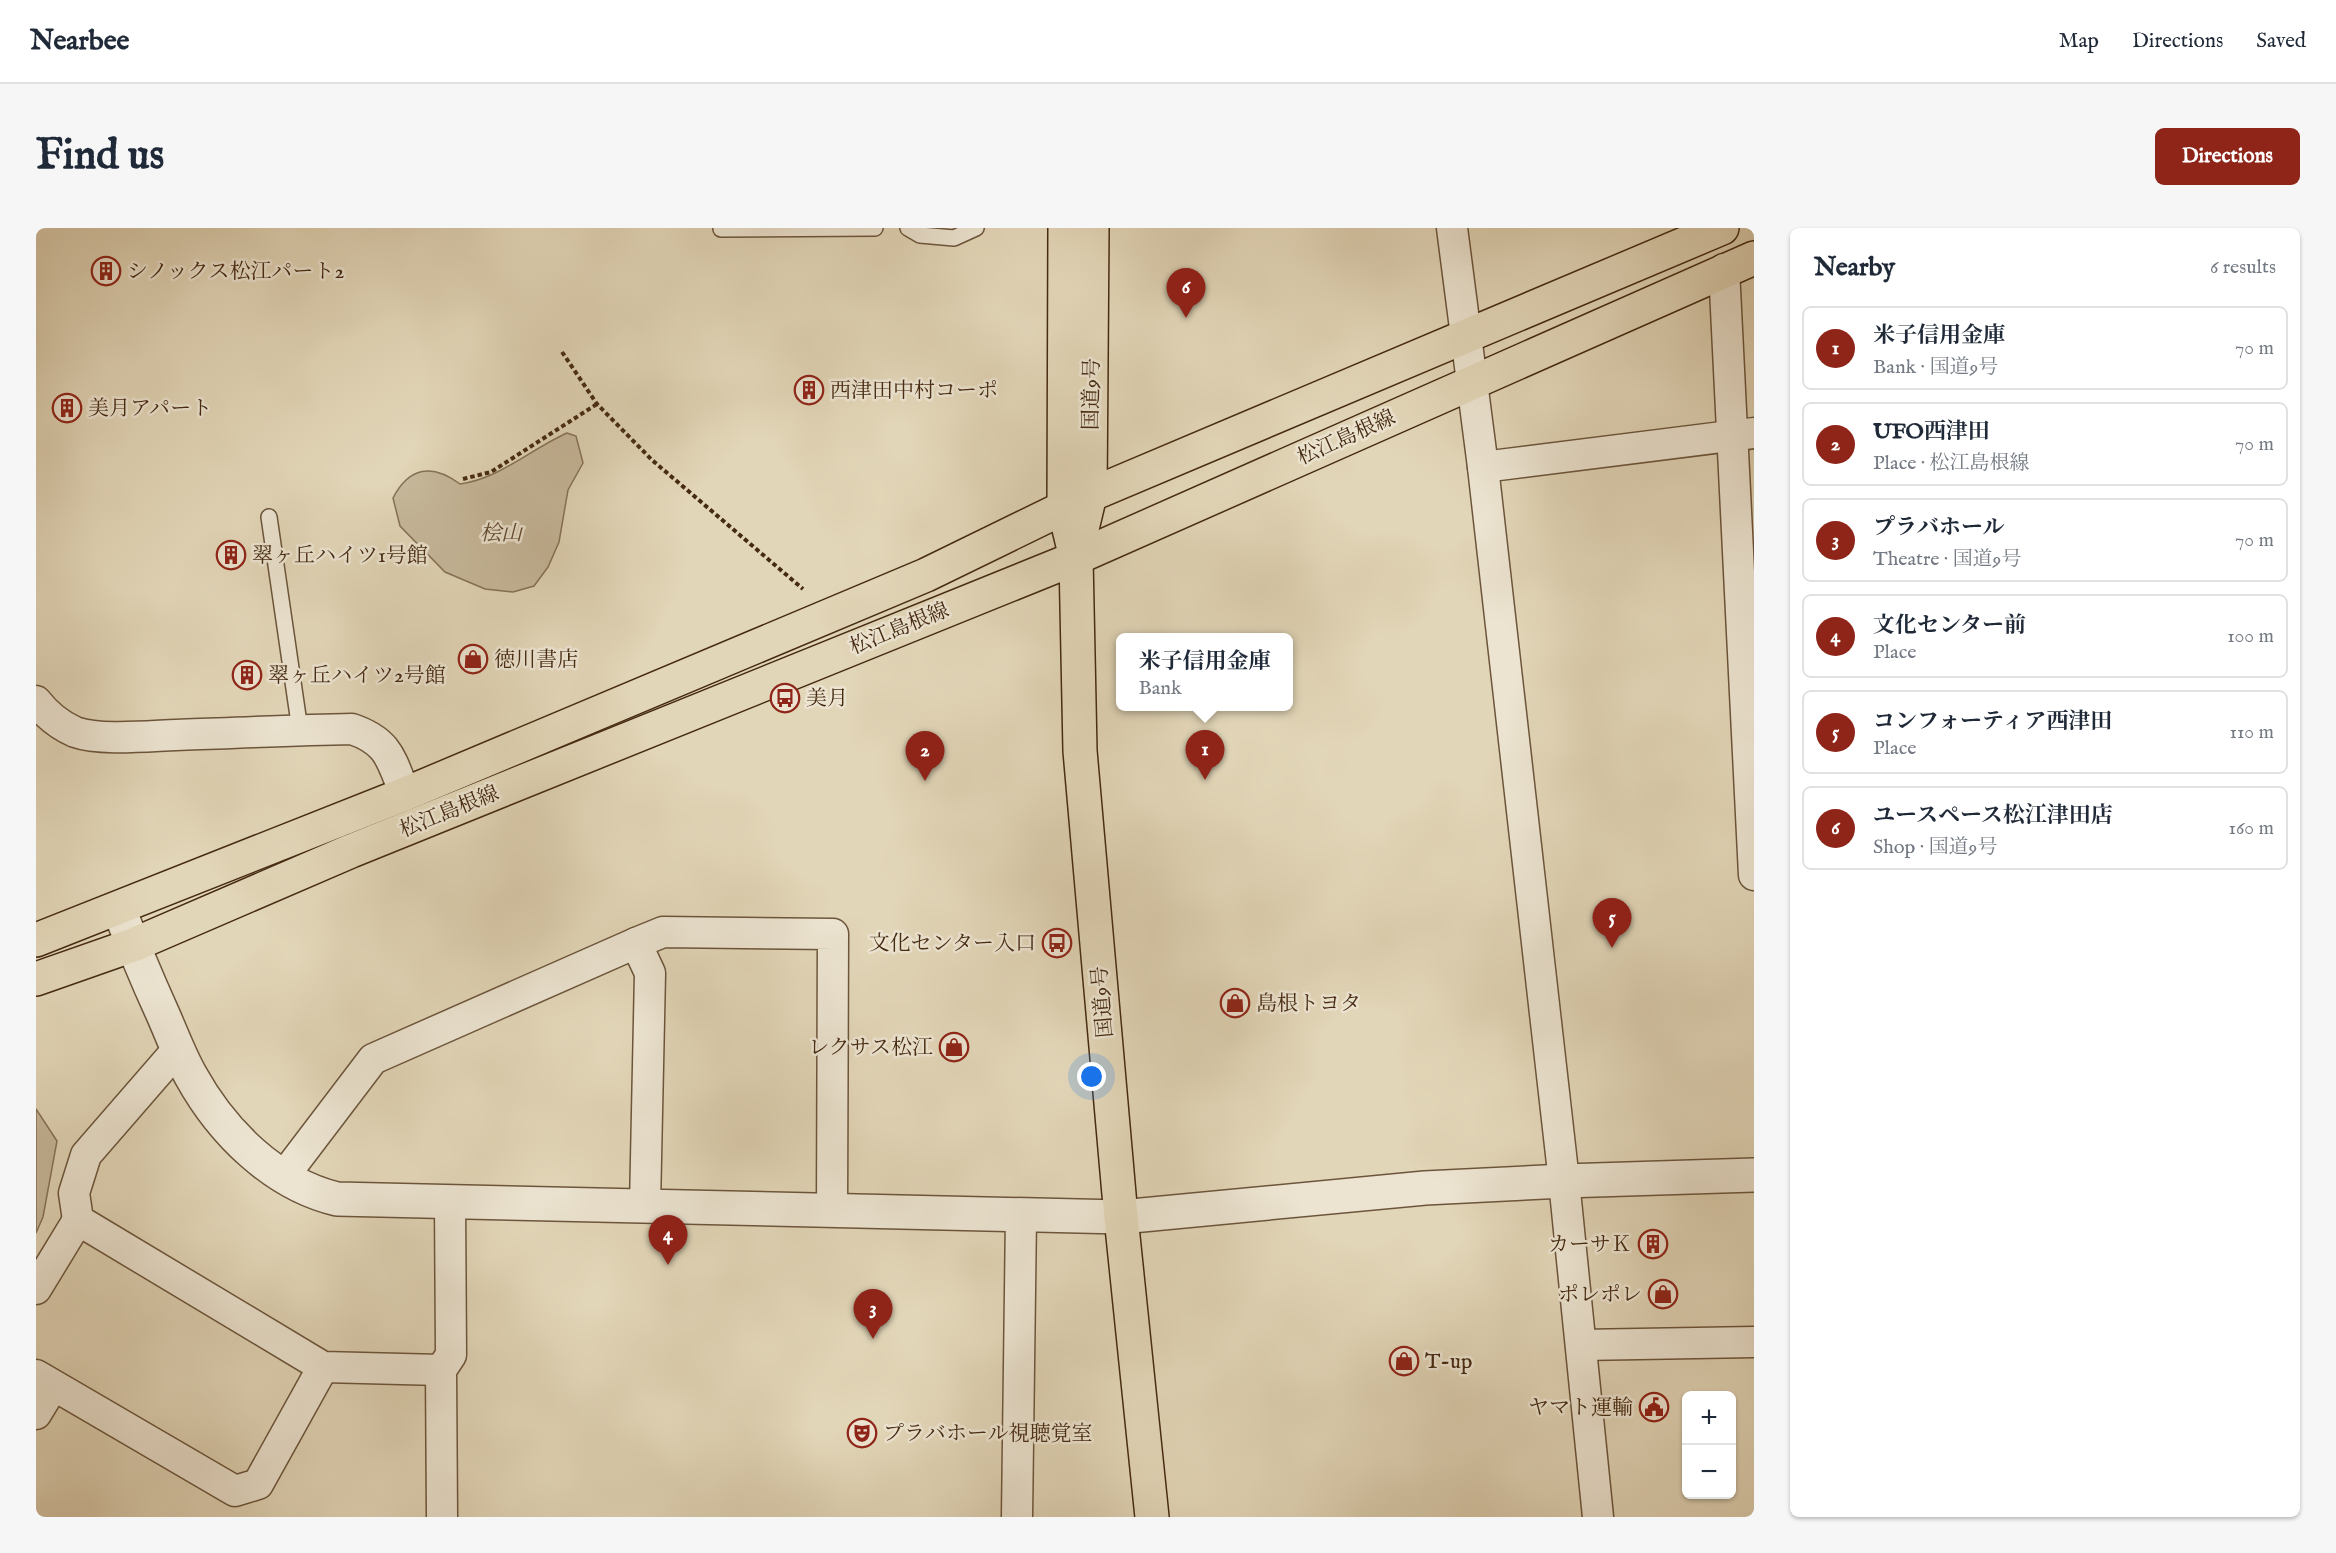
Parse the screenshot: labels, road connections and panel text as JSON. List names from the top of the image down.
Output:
{
  "streets": {
    "main road": ["国道9号", "松江島根線"]
  },
  "crossings": [
    ["国道9号", "松江島根線"]
  ],
  "parks": ["桧山"],
  "places": {
    "building": [
      "シノックス松江パート2",
      "西津田中村コーポ",
      "美月アパート",
      "翠ヶ丘ハイツ1号館",
      "翠ヶ丘ハイツ2号館",
      "カーサＫ"
    ],
    "shop": [
      "徳川書店",
      "島根トヨタ",
      "レクサス松江",
      "ポレポレ",
      "T-up"
    ],
    "bus stop": ["美月", "文化センター入口"],
    "public building": ["ヤマト運輸"],
    "theatre": ["プラバホール視聴覚室"]
  },
  "page": {
    "header": "Nearbee",
    "nav": ["Map", "Directions", "Saved"],
    "buttons": "Directions",
    "title": "Find us",
    "heading": ["Nearby", "6 results"],
    "pins": [
      "6",
      "1",
      "2",
      "5",
      "4",
      "3"
    ],
    "list": [
      {
        "mark": "1",
        "name": "米子信用金庫",
        "note": "Bank · 国道9号",
        "value": "70 m"
      },
      {
        "mark": "2",
        "name": "UFO西津田",
        "note": "Place · 松江島根線",
        "value": "70 m"
      },
      {
        "mark": "3",
        "name": "プラバホール",
        "note": "Theatre · 国道9号",
        "value": "70 m"
      },
      {
        "mark": "4",
        "name": "文化センター前",
        "note": "Place",
        "value": "100 m"
      },
      {
        "mark": "5",
        "name": "コンフォーティア西津田",
        "note": "Place",
        "value": "110 m"
      },
      {
        "mark": "6",
        "name": "ユースペース松江津田店",
        "note": "Shop · 国道9号",
        "value": "160 m"
      }
    ],
    "popup": ["米子信用金庫", "Bank"],
    "map_buttons": ["+", "−"]
  }
}
